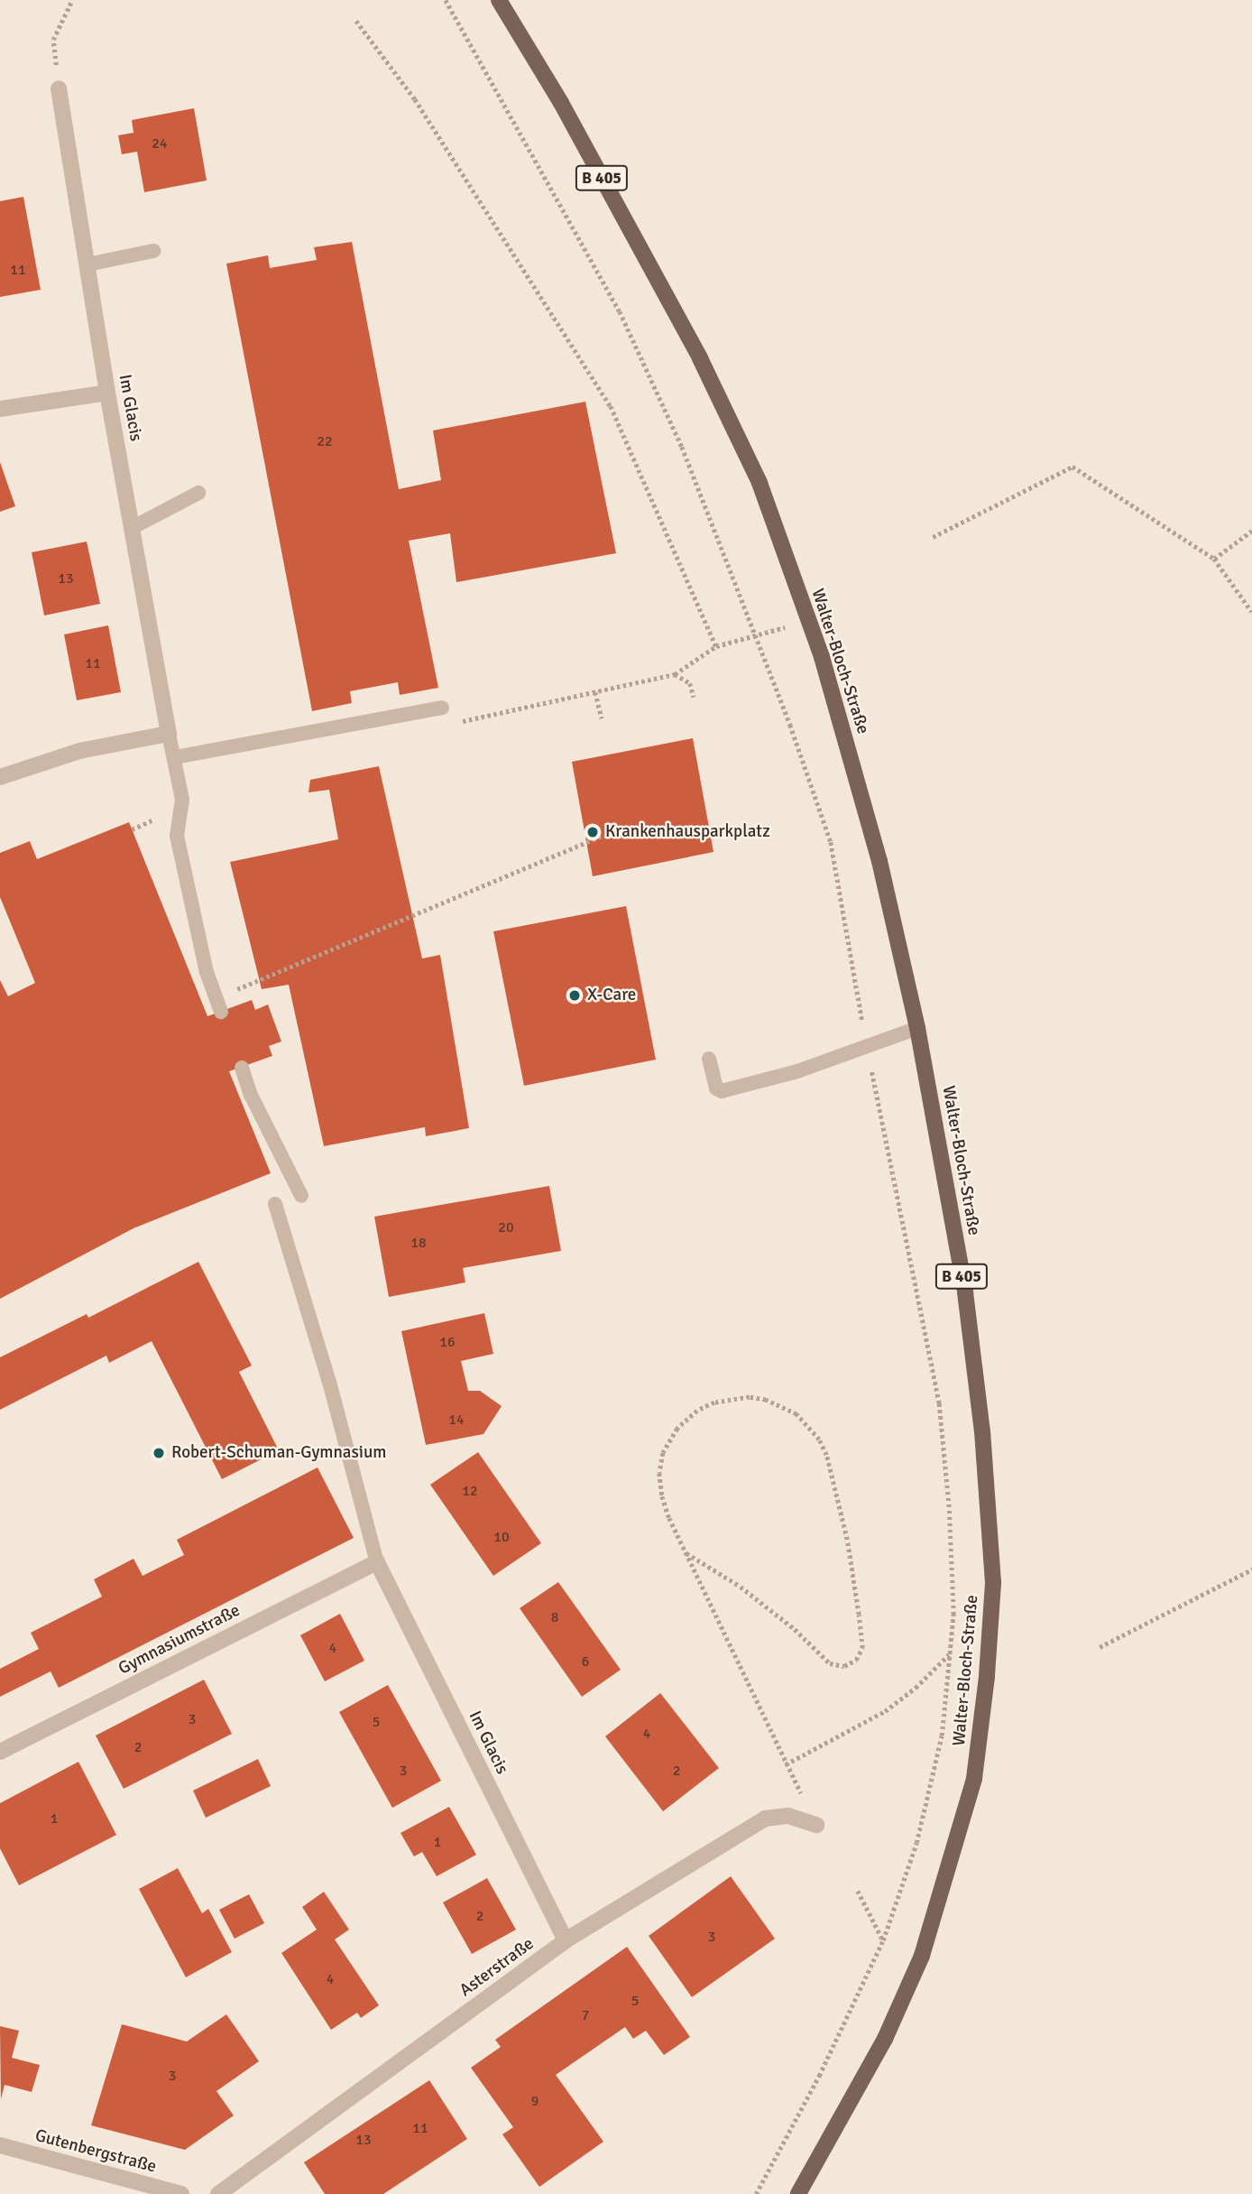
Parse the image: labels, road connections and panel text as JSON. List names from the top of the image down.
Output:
{
  "streets": {
    "main road": ["B 405", "Walter-Bloch-Straße"],
    "street": [
      "Im Glacis",
      "Gymnasiumstraße",
      "Asterstraße",
      "Gutenbergstraße"
    ]
  },
  "crossings": [
    ["Im Glacis", "Gymnasiumstraße"],
    ["Im Glacis", "Asterstraße"]
  ],
  "places": ["Krankenhausparkplatz", "X-Care", "Robert-Schuman-Gymnasium"],
  "house_numbers": [
    "24",
    "11",
    "22",
    "13",
    "11",
    "20",
    "18",
    "16",
    "14",
    "12",
    "10",
    "8",
    "4",
    "6",
    "3",
    "5",
    "4",
    "2",
    "3",
    "2",
    "1",
    "1",
    "2",
    "3",
    "4",
    "5",
    "7",
    "3",
    "9",
    "11",
    "13"
  ]
}
